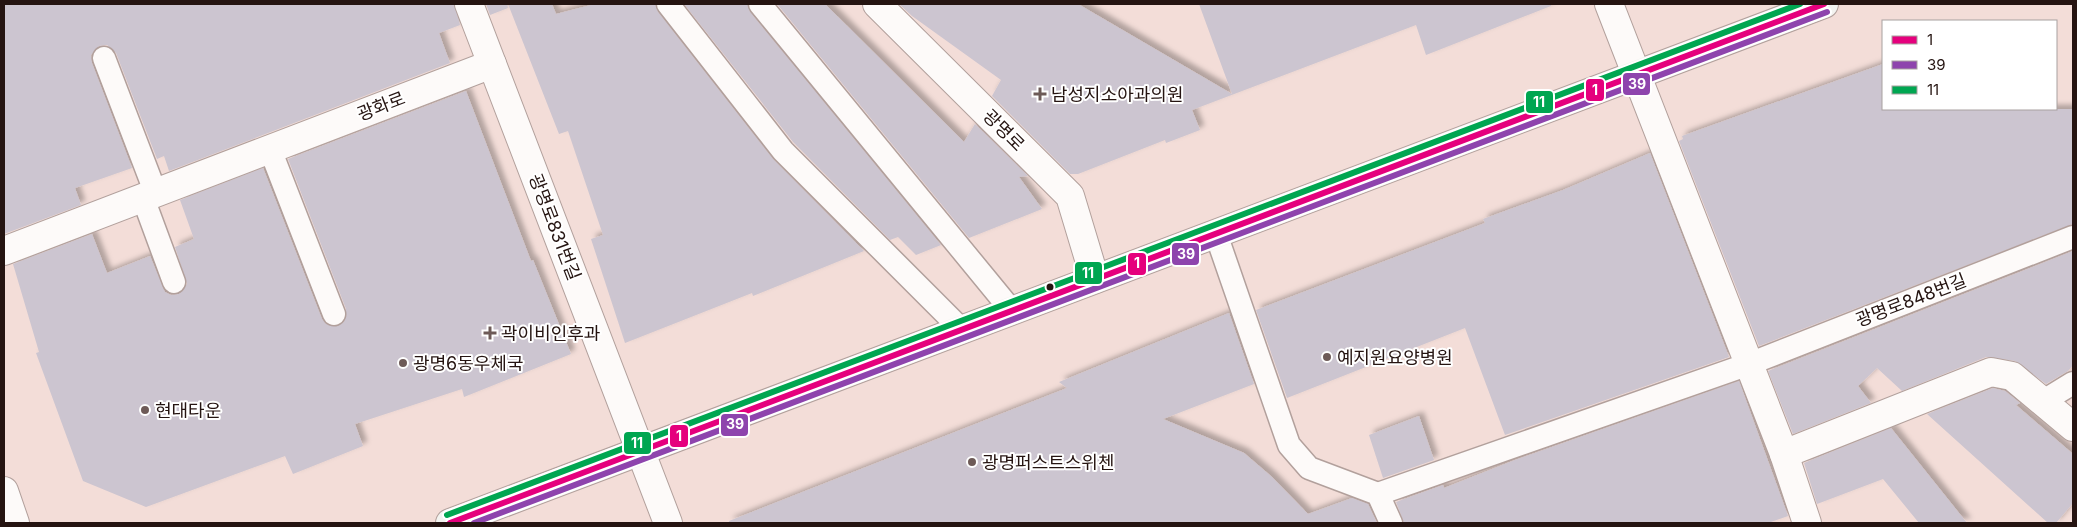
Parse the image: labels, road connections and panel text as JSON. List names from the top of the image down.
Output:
{
  "streets": {
    "street": ["광화로", "광명로", "광명로831번길"],
    "lane": ["광명로848번길"]
  },
  "crossings": [
    ["광화로", "광명로831번길"]
  ],
  "places": {
    "health": ["남성지소아과의원", "곽이비인후과"],
    "other": [
      "예지원요양병원",
      "광명6동우체국",
      "현대타운",
      "광명퍼스트스위첸"
    ]
  },
  "lines": ["transit line 1", "transit line 11", "transit line 39"],
  "legend": ["1", "39", "11"]
}
